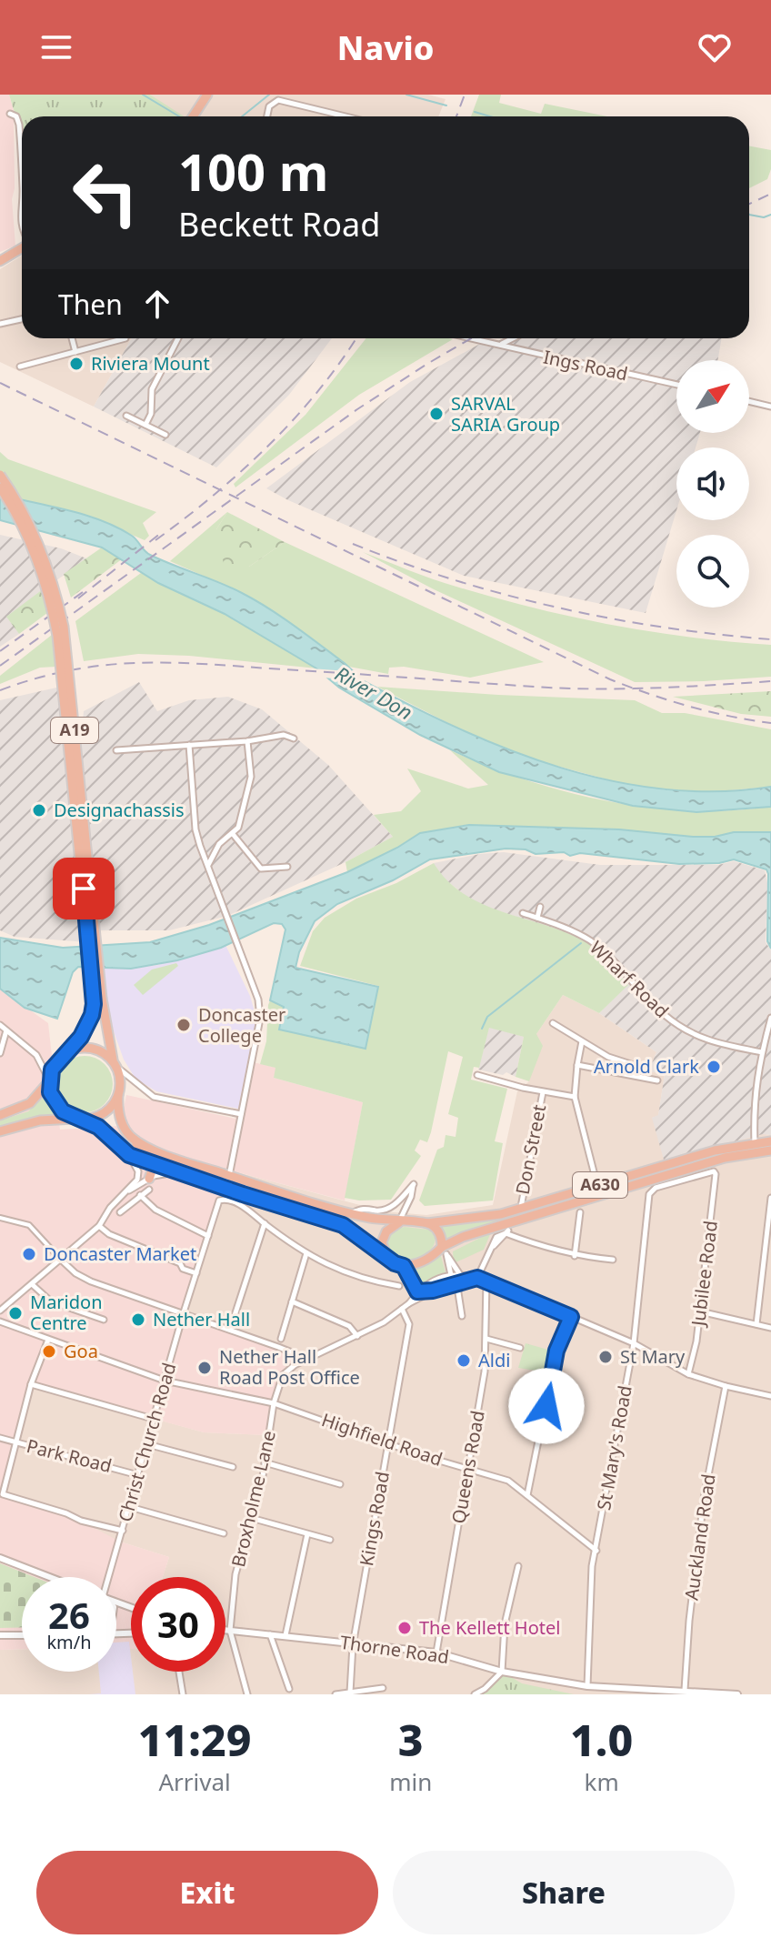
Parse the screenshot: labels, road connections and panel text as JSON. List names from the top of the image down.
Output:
{
  "streets": {
    "highway": ["A19", "A630"],
    "street": [
      "Ings Road",
      "Wharf Road",
      "Don Street",
      "Jubilee Road",
      "Highfield Road",
      "Christ Church Road",
      "St Mary's Road",
      "Park Road",
      "Queens Road",
      "Broxholme Lane",
      "Kings Road",
      "Auckland Road",
      "Thorne Road"
    ]
  },
  "crossings": [
    ["Don Street", "A630"],
    ["Jubilee Road", "St Mary's Road"],
    ["Highfield Road", "Christ Church Road"],
    ["Highfield Road", "St Mary's Road"],
    ["Highfield Road", "Queens Road"],
    ["Highfield Road", "Broxholme Lane"],
    ["Highfield Road", "Kings Road"],
    ["Christ Church Road", "Park Road"],
    ["St Mary's Road", "Thorne Road"],
    ["Queens Road", "Thorne Road"],
    ["Broxholme Lane", "Kings Road"],
    ["Broxholme Lane", "Thorne Road"],
    ["Kings Road", "Thorne Road"],
    ["Auckland Road", "Thorne Road"]
  ],
  "water": ["River Don"],
  "places": [
    "Riviera Mount",
    "SARVAL SARIA Group",
    "Designachassis",
    "Doncaster College",
    "Arnold Clark",
    "Doncaster Market",
    "Maridon Centre",
    "Nether Hall",
    "Goa",
    "St Mary",
    "Aldi",
    "Nether Hall Road Post Office",
    "The Kellett Hotel"
  ],
  "north": "top right",
  "page": {
    "header": "Navio",
    "turn": ["100 m", "Beckett Road"],
    "then": "Then",
    "speed": "26 km/h",
    "limit": "30",
    "eta": [
      "11:29",
      "Arrival",
      "3",
      "min",
      "1.0",
      "km"
    ],
    "buttons": ["Exit", "Share"]
  }
}
